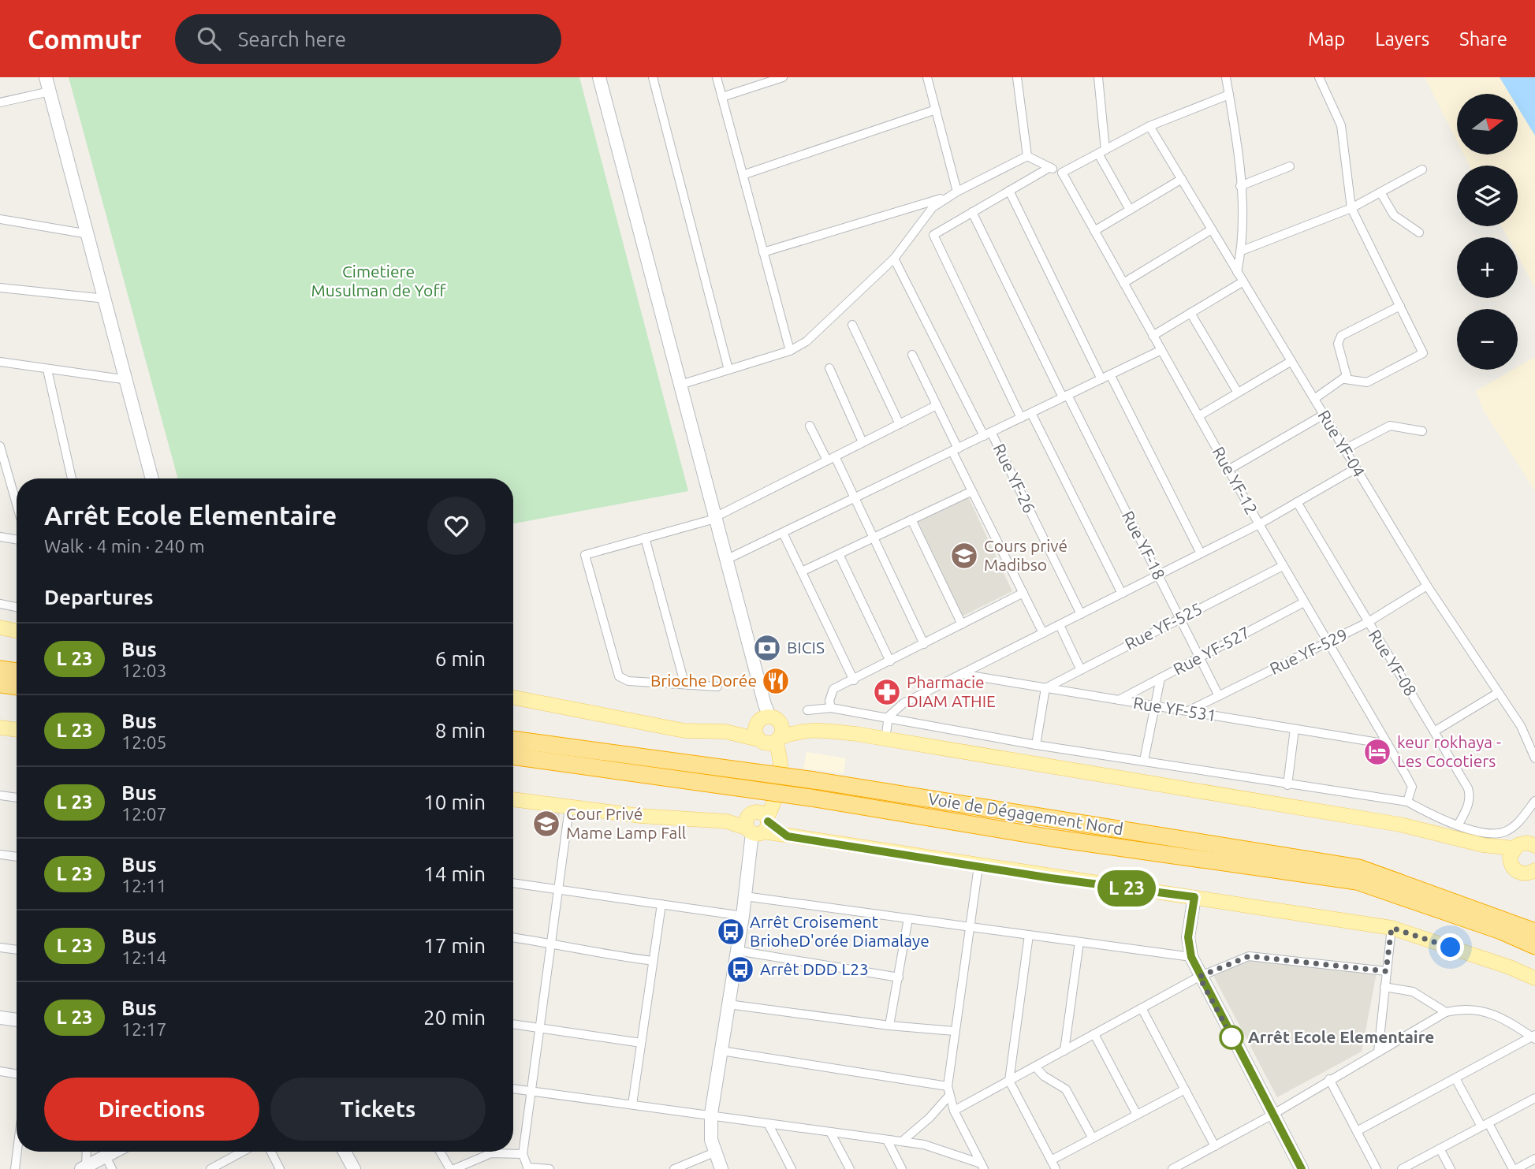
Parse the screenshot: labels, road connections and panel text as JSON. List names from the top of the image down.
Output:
{
  "streets": {
    "highway": ["Voie de Dégagement Nord"],
    "street": [
      "Rue YF-04",
      "Rue YF-26",
      "Rue YF-12",
      "Rue YF-18",
      "Rue YF-525",
      "Rue YF-527",
      "Rue YF-529",
      "Rue YF-08",
      "Rue YF-531"
    ]
  },
  "crossings": [
    ["Rue YF-04", "Rue YF-529"],
    ["Rue YF-12", "Rue YF-525"],
    ["Rue YF-12", "Rue YF-527"],
    ["Rue YF-12", "Rue YF-529"],
    ["Rue YF-12", "Rue YF-531"],
    ["Rue YF-18", "Rue YF-525"],
    ["Rue YF-18", "Rue YF-527"],
    ["Rue YF-18", "Rue YF-529"],
    ["Rue YF-525", "Rue YF-531"],
    ["Rue YF-527", "Rue YF-531"],
    ["Rue YF-529", "Rue YF-08"],
    ["Rue YF-529", "Rue YF-531"]
  ],
  "parks": ["Cimetiere Musulman de Yoff"],
  "places": {
    "school or university": ["Cours privé Madibso", "Cour Privé Mame Lamp Fall"],
    "bank": ["BICIS"],
    "restaurant": ["Brioche Dorée"],
    "pharmacy": ["Pharmacie DIAM ATHIE"],
    "hotel": ["keur rokhaya - Les Cocotiers"],
    "bus stop": ["Arrêt Croisement BrioheD'orée Diamalaye", "Arrêt DDD L23"],
    "other": ["Arrêt Ecole Elementaire"]
  },
  "north": "right",
  "page": {
    "header": "Commutr",
    "search": "Search here",
    "nav": ["Map", "Layers", "Share"],
    "on_map": "L 23",
    "map_buttons": ["+", "−"],
    "heading": [
      ["Arrêt Ecole Elementaire", "Walk · 4 min · 240 m"],
      "Departures"
    ],
    "list": [
      {
        "mark": "L 23",
        "name": "Bus",
        "note": "12:03",
        "value": "6 min"
      },
      {
        "mark": "L 23",
        "name": "Bus",
        "note": "12:05",
        "value": "8 min"
      },
      {
        "mark": "L 23",
        "name": "Bus",
        "note": "12:07",
        "value": "10 min"
      },
      {
        "mark": "L 23",
        "name": "Bus",
        "note": "12:11",
        "value": "14 min"
      },
      {
        "mark": "L 23",
        "name": "Bus",
        "note": "12:14",
        "value": "17 min"
      },
      {
        "mark": "L 23",
        "name": "Bus",
        "note": "12:17",
        "value": "20 min"
      }
    ],
    "buttons": ["Directions", "Tickets"]
  }
}
